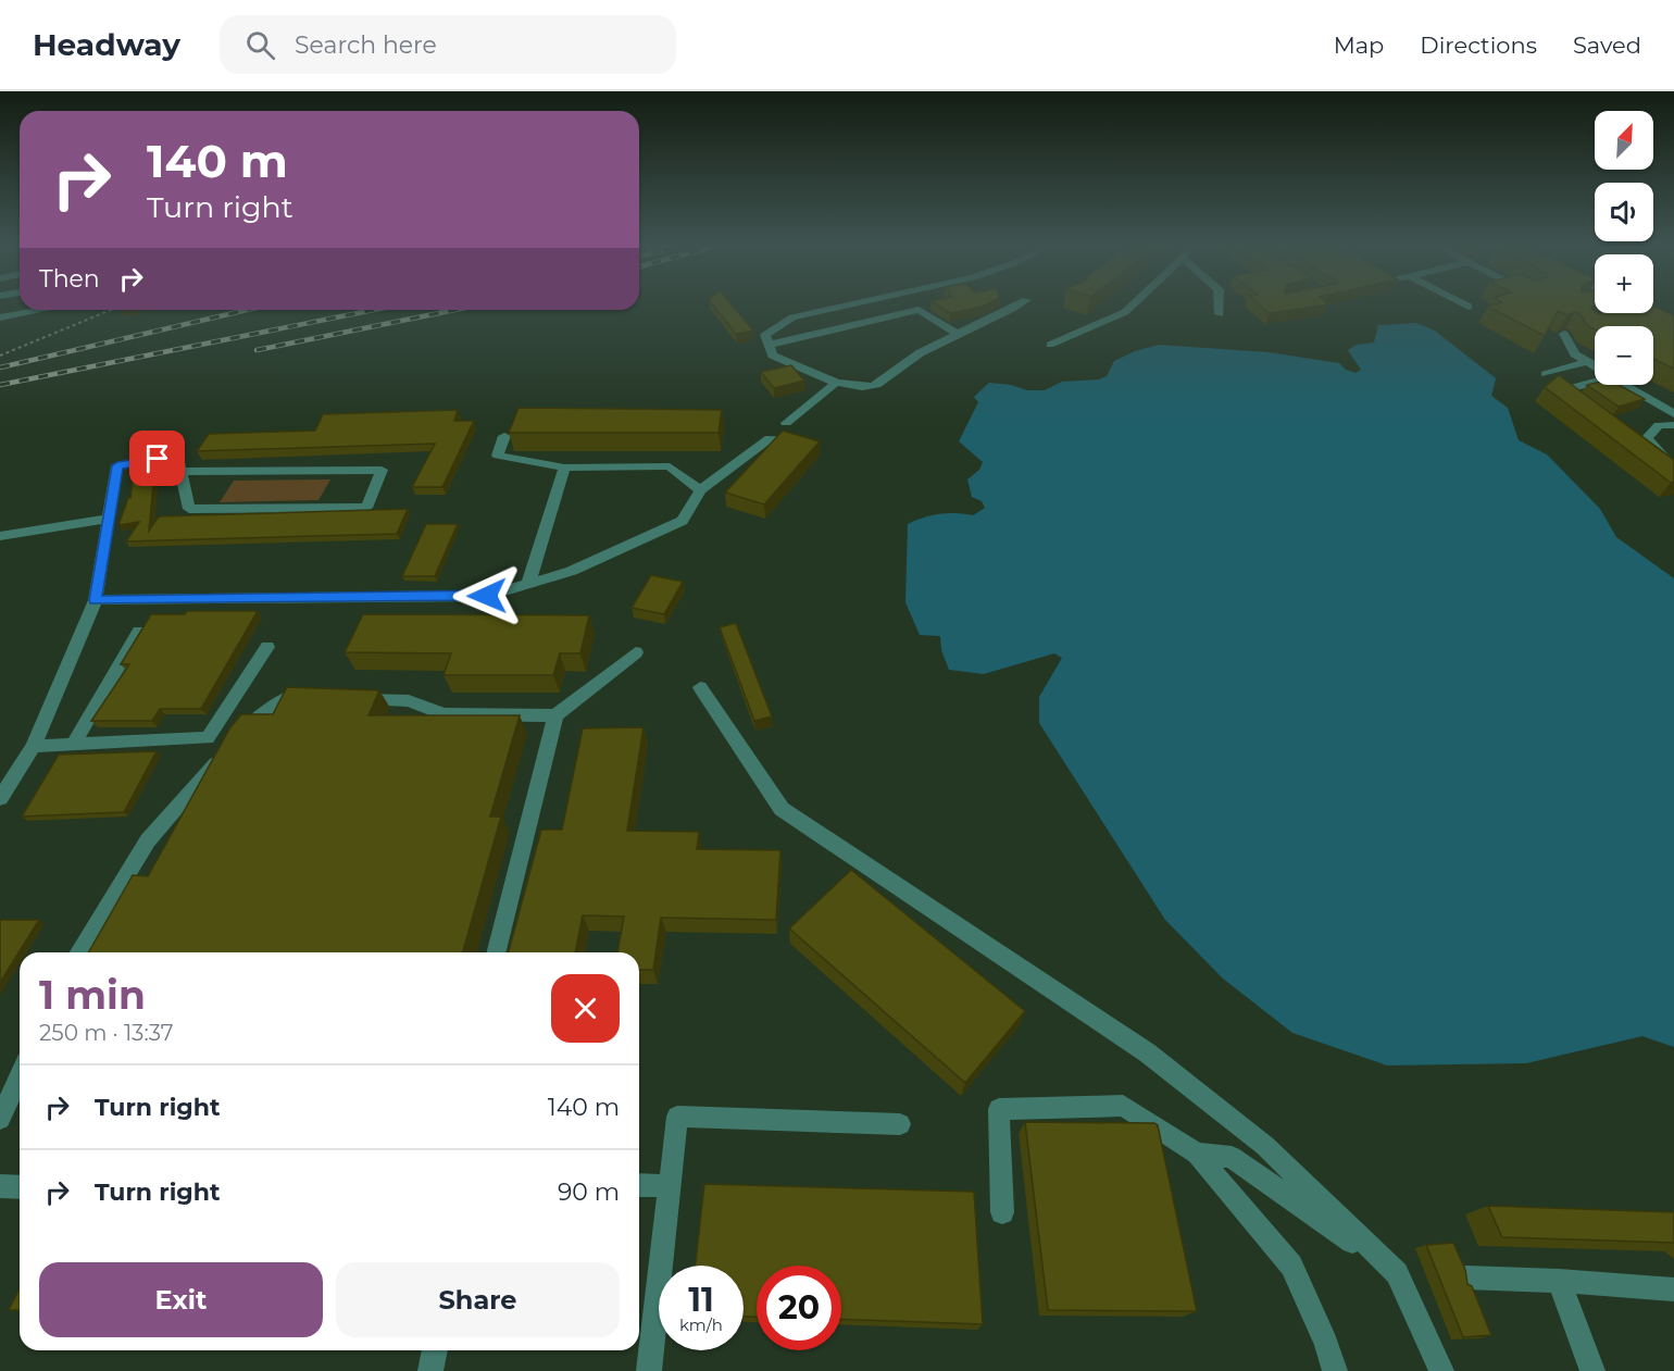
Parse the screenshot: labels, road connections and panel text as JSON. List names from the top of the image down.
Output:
{
  "north": "top right",
  "page": {
    "header": "Headway",
    "search": "Search here",
    "nav": ["Map", "Directions", "Saved"],
    "map_buttons": ["+", "−"],
    "turn": ["140 m", "Turn right"],
    "then": "Then",
    "heading": ["1 min", "250 m · 13:37"],
    "list": [
      {
        "name": "Turn right",
        "value": "140 m"
      },
      {
        "name": "Turn right",
        "value": "90 m"
      }
    ],
    "buttons": ["Exit", "Share"],
    "speed": "11 km/h",
    "limit": "20"
  }
}
